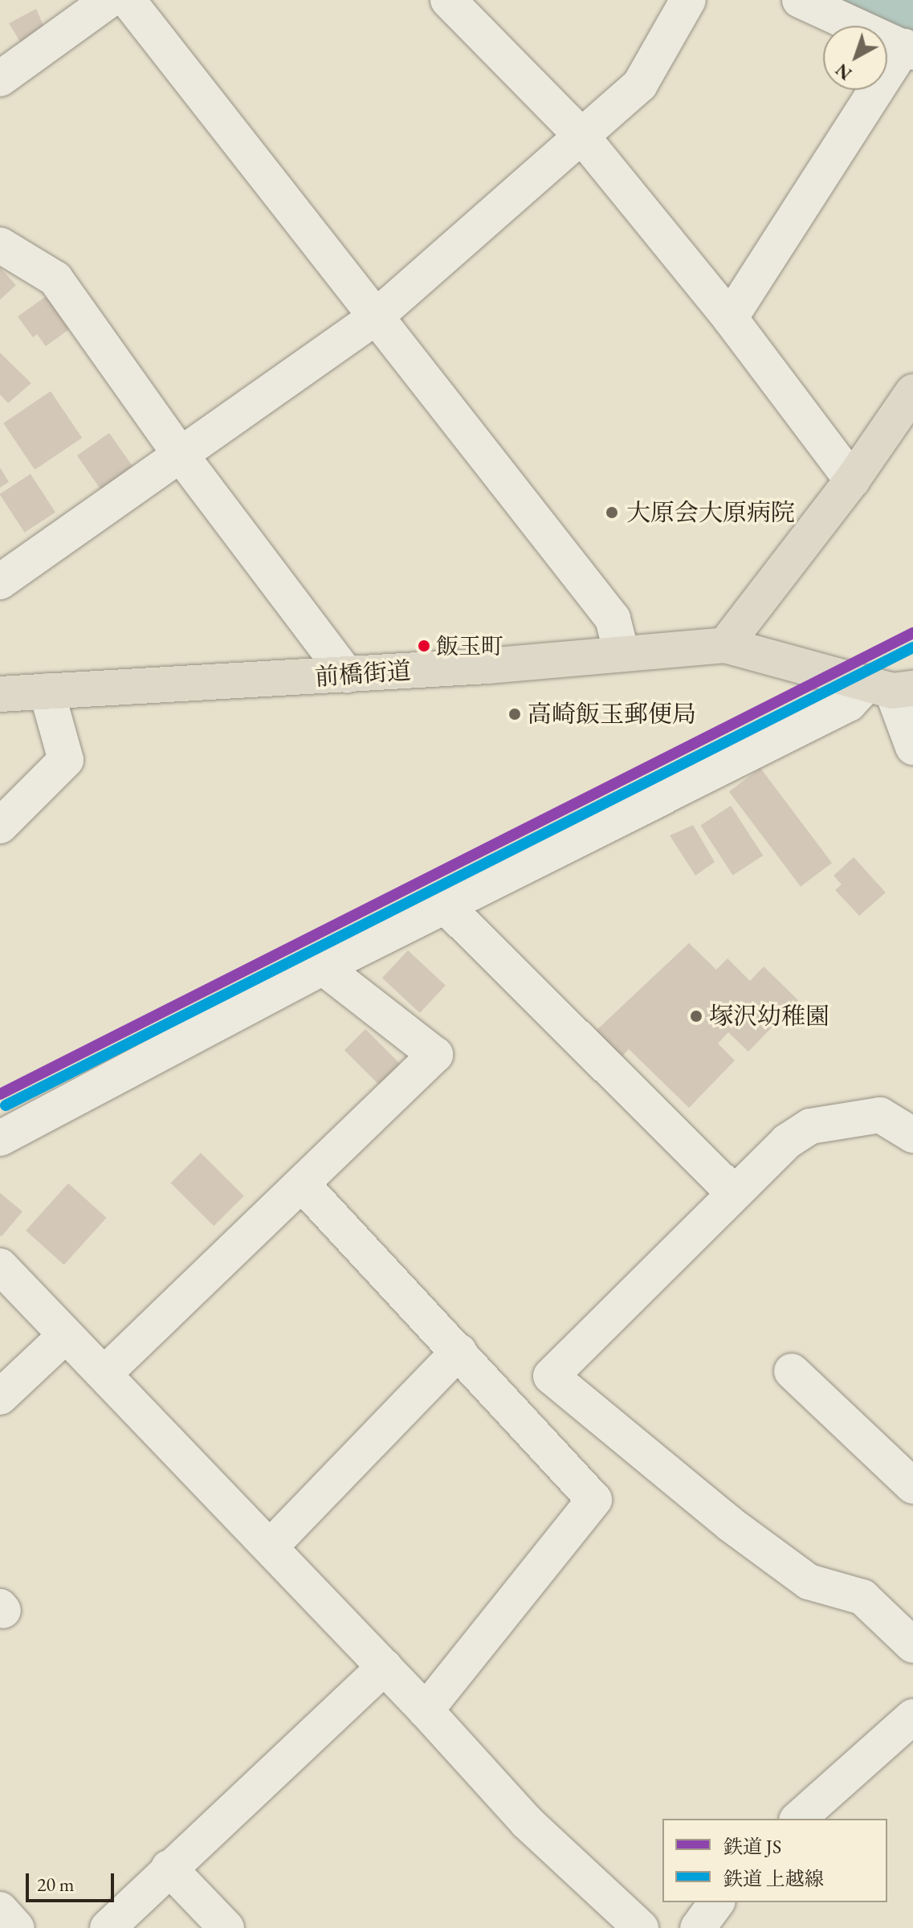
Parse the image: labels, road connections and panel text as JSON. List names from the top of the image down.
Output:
{
  "streets": {
    "main road": ["前橋街道"]
  },
  "places": [
    "大原会大原病院",
    "飯玉町",
    "高崎飯玉郵便局",
    "塚沢幼稚園"
  ],
  "lines": ["rail line JS", "rail line 上越線"],
  "legend": ["鉄道 JS", "鉄道 上越線"],
  "scale_bar": "20 m",
  "north": "bottom left"
}
